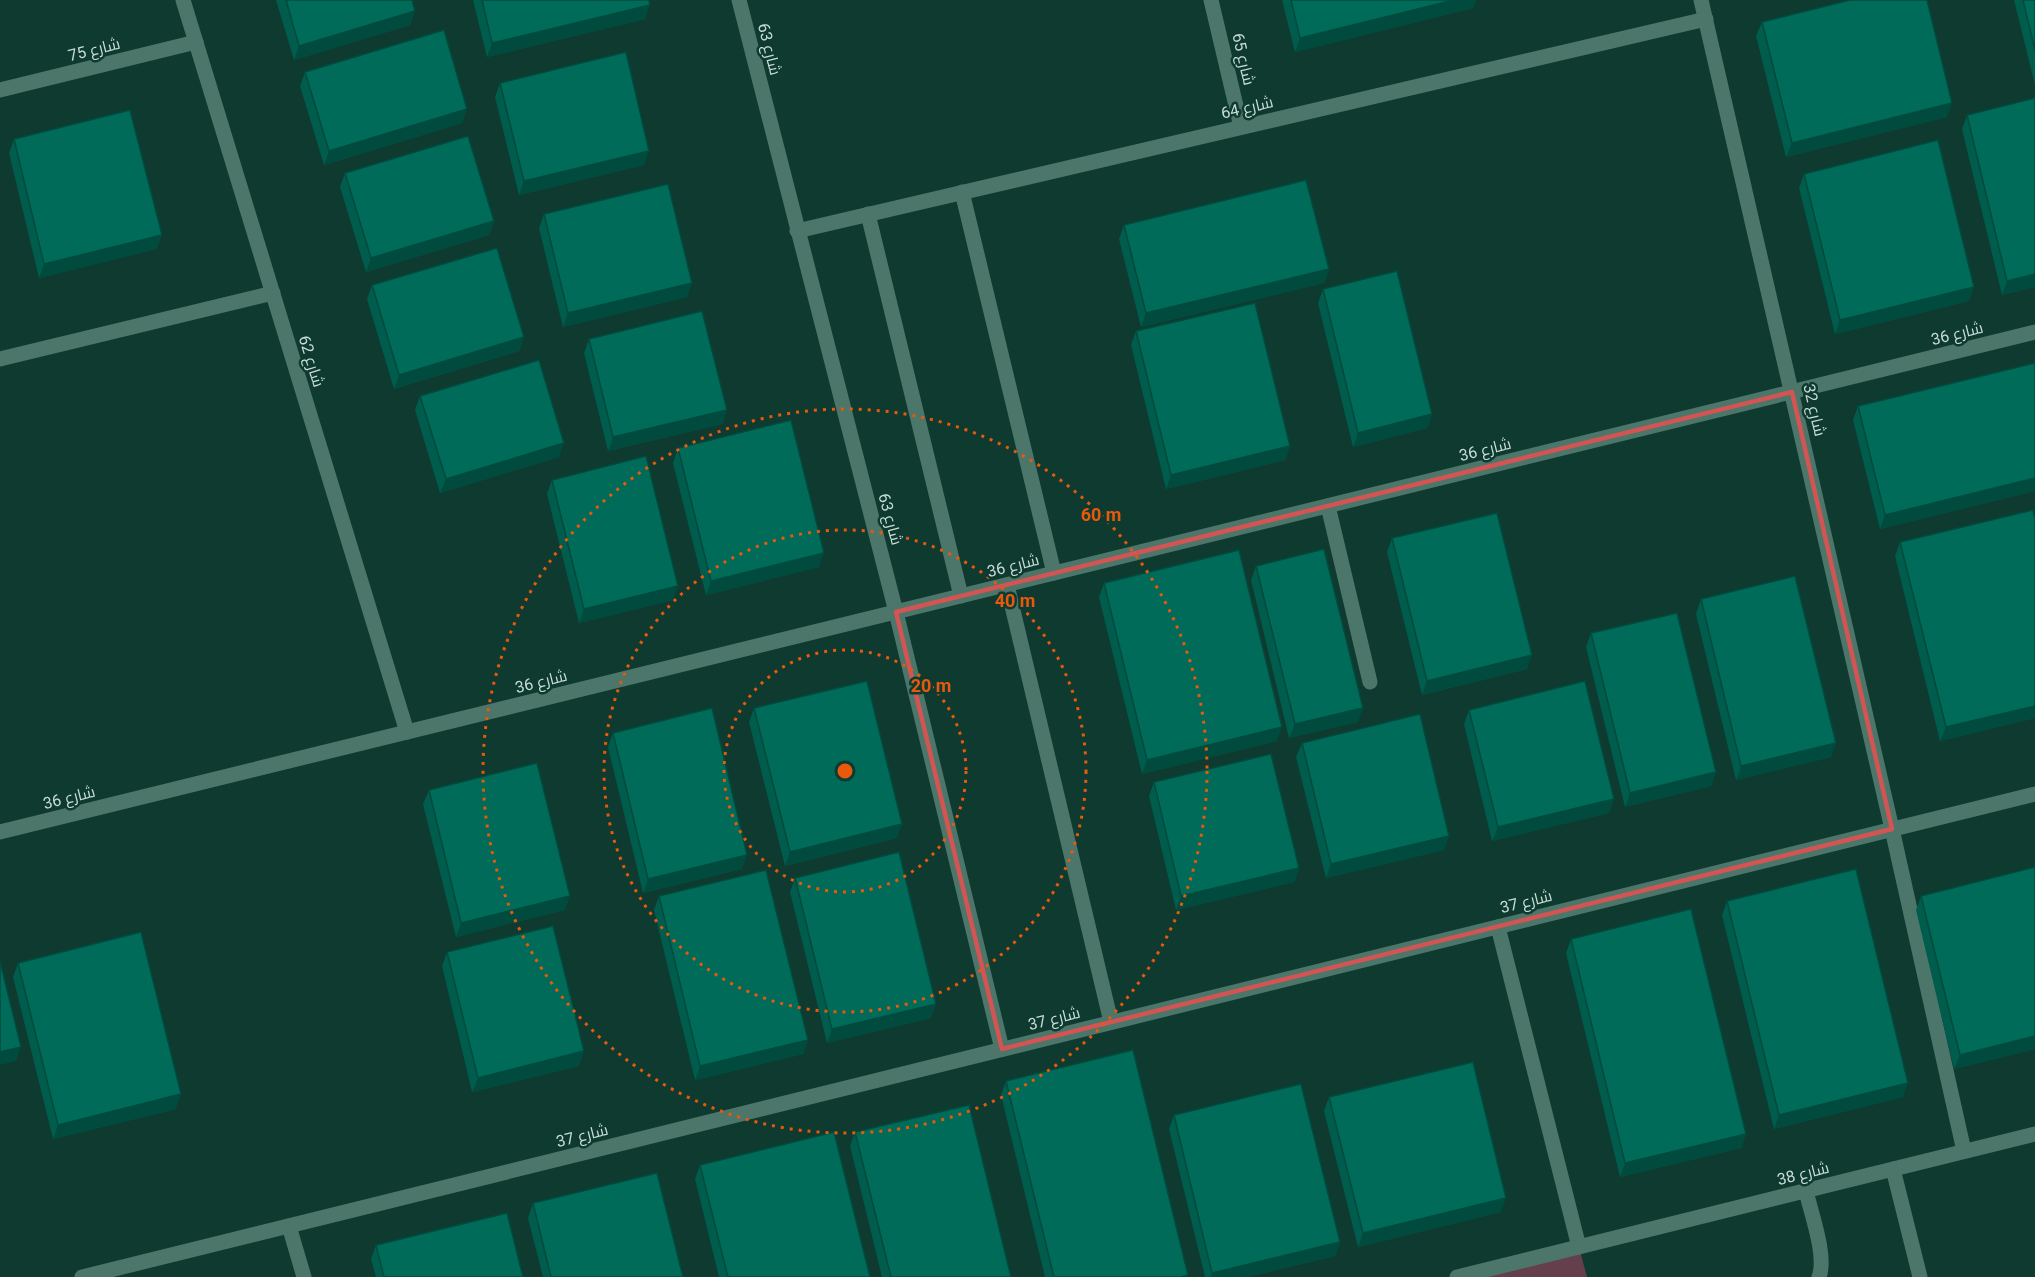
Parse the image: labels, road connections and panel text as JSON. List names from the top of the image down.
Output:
{
  "streets": {
    "street": [
      "شارع 75",
      "شارع 63",
      "شارع 65",
      "شارع 64",
      "شارع 36",
      "شارع 62",
      "شارع 32",
      "شارع 37",
      "شارع 38"
    ]
  },
  "crossings": [
    ["شارع 75", "شارع 62"],
    ["شارع 63", "شارع 64"],
    ["شارع 63", "شارع 36"],
    ["شارع 63", "شارع 37"],
    ["شارع 65", "شارع 64"],
    ["شارع 64", "شارع 32"],
    ["شارع 36", "شارع 62"],
    ["شارع 36", "شارع 32"],
    ["شارع 32", "شارع 37"],
    ["شارع 32", "شارع 38"]
  ],
  "rings": ["60 m", "40 m", "20 m"]
}
